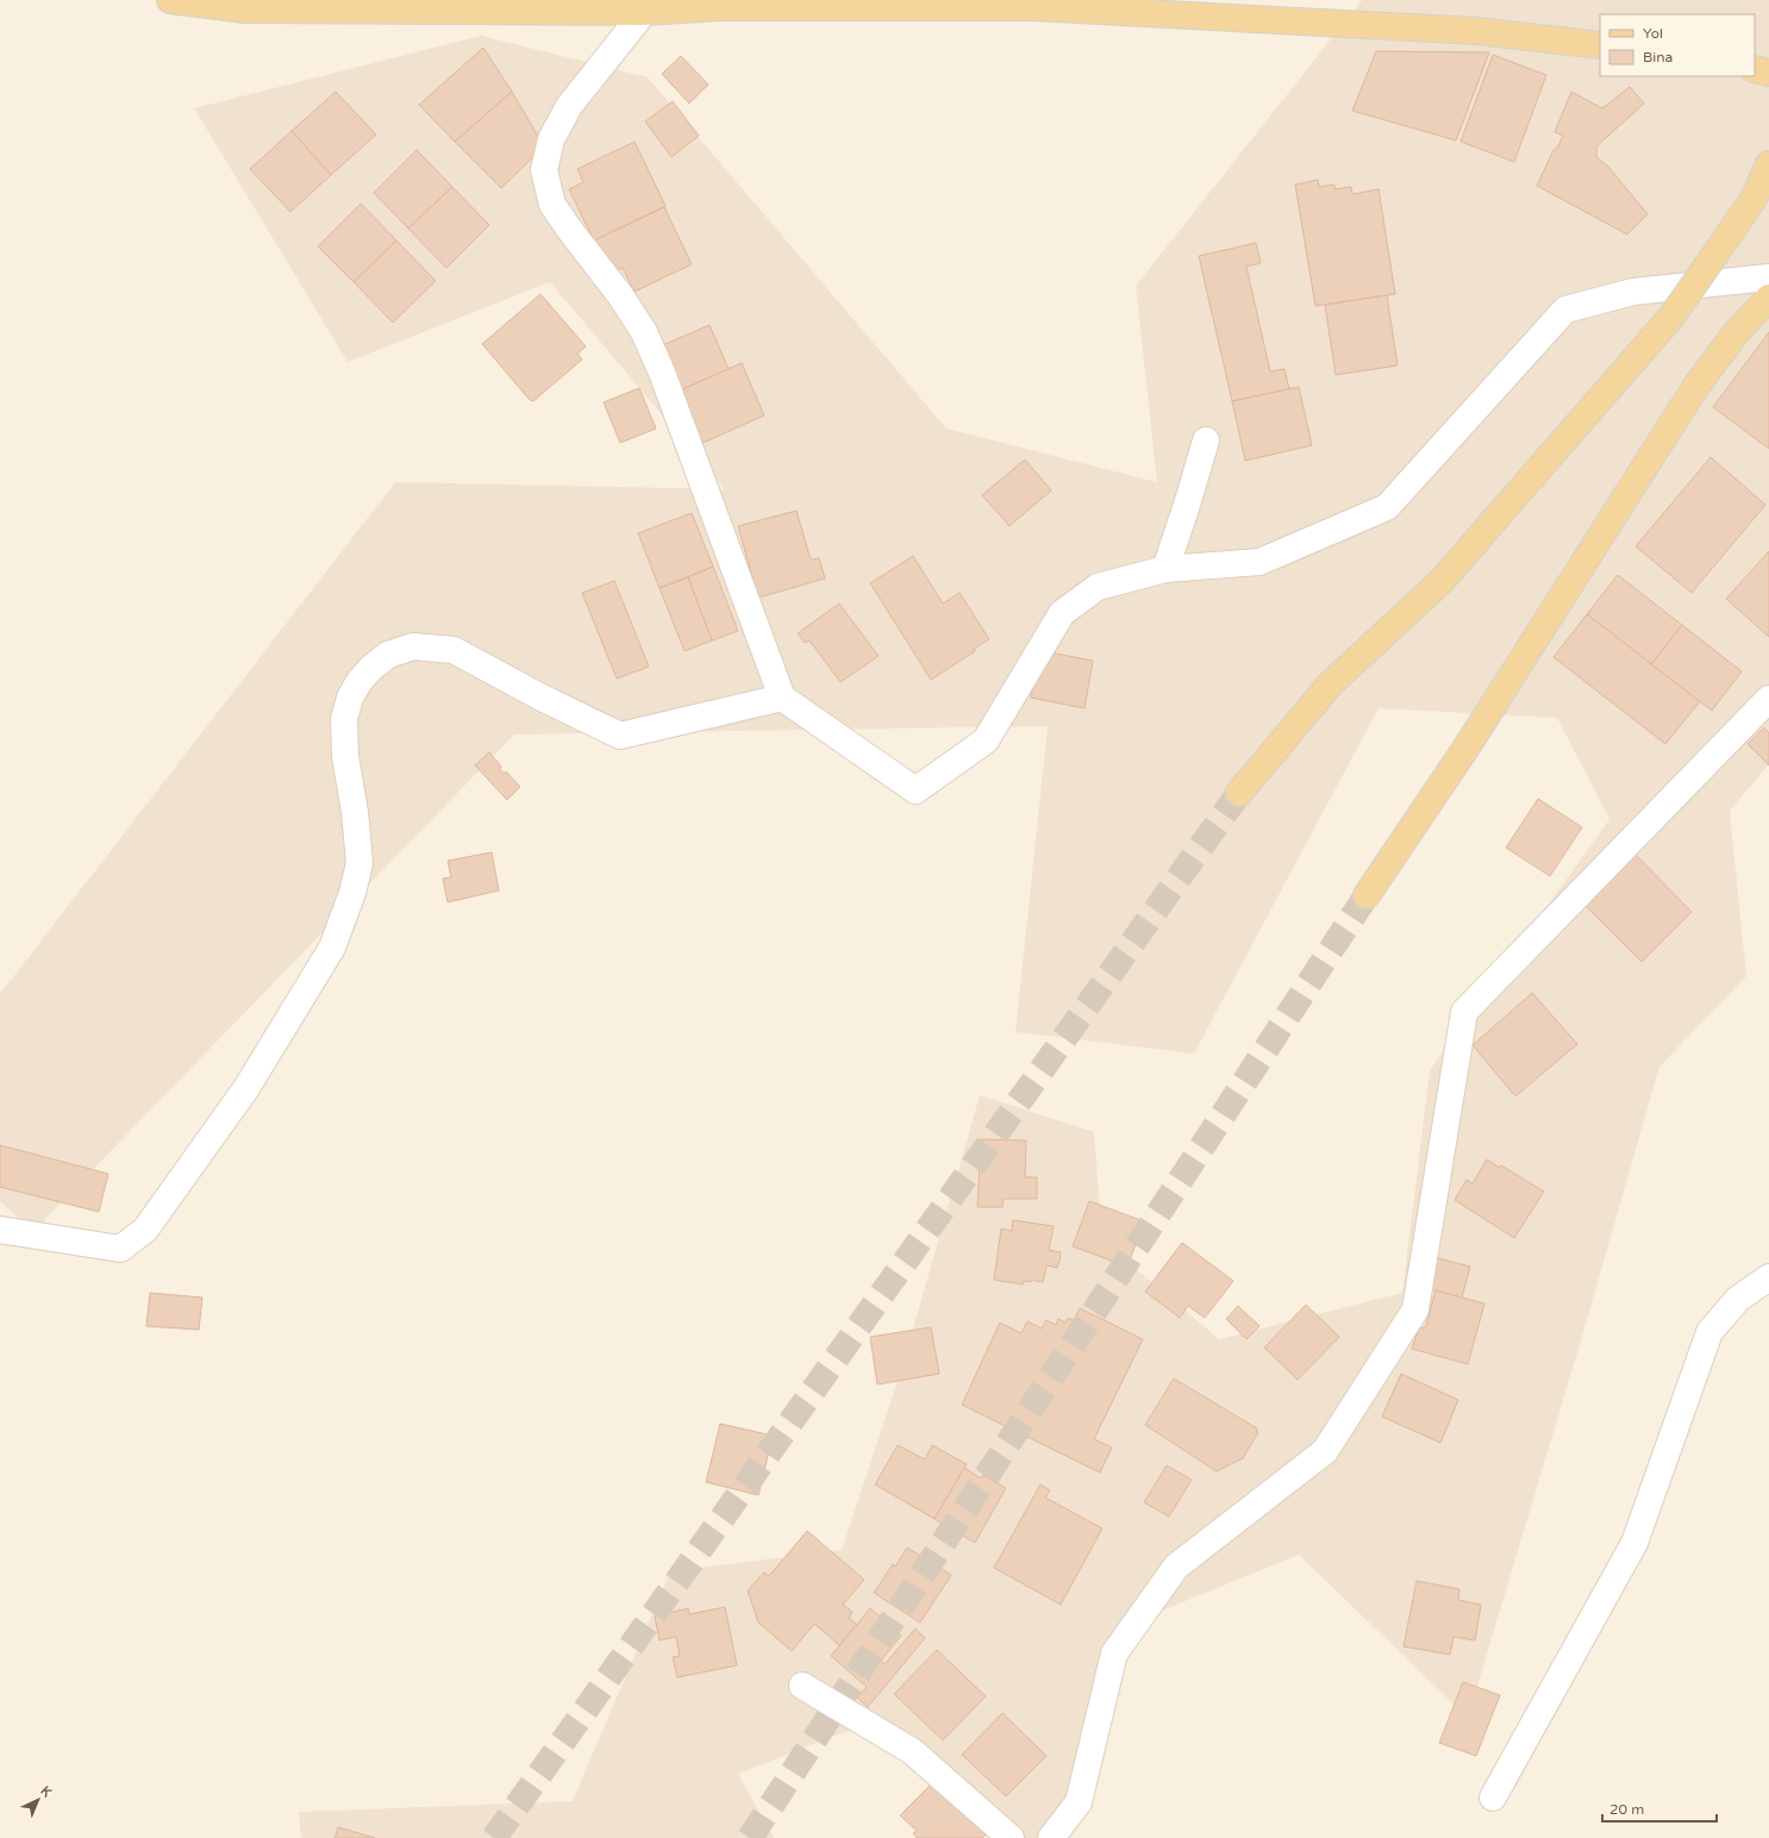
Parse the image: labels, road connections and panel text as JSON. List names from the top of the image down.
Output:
{
  "legend": ["Yol", "Bina"],
  "scale_bar": "20 m",
  "north": "top right"
}
